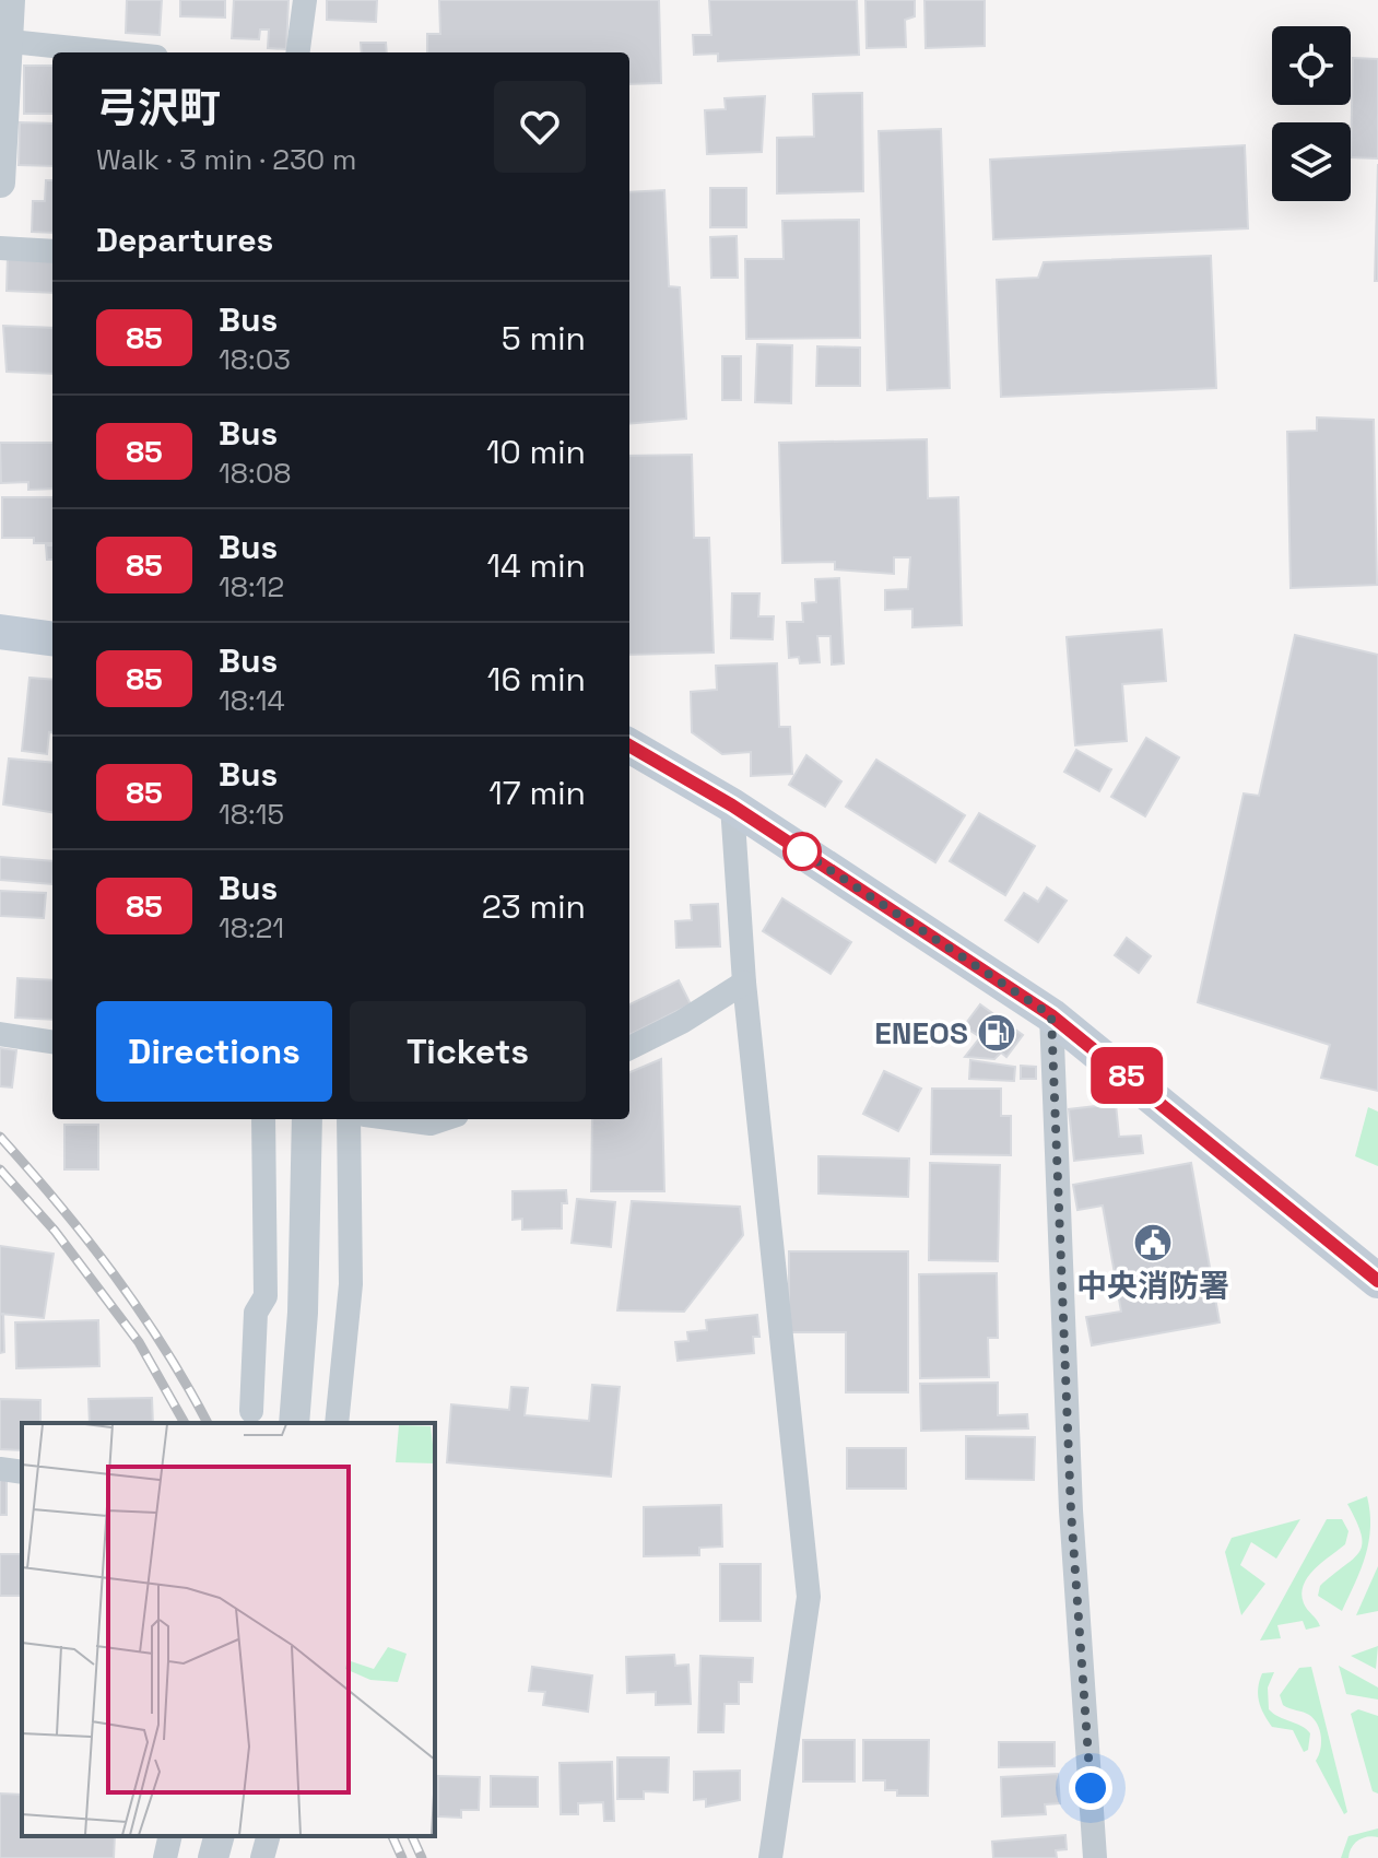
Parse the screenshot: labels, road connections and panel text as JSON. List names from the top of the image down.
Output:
{
  "places": {
    "fuel station": ["ENEOS"],
    "public building": ["中央消防署"]
  },
  "lines": ["bus line 85"],
  "page": {
    "on_map": "85",
    "heading": [
      ["弓沢町", "Walk · 3 min · 230 m"],
      "Departures"
    ],
    "list": [
      {
        "mark": "85",
        "name": "Bus",
        "note": "18:03",
        "value": "5 min"
      },
      {
        "mark": "85",
        "name": "Bus",
        "note": "18:08",
        "value": "10 min"
      },
      {
        "mark": "85",
        "name": "Bus",
        "note": "18:12",
        "value": "14 min"
      },
      {
        "mark": "85",
        "name": "Bus",
        "note": "18:14",
        "value": "16 min"
      },
      {
        "mark": "85",
        "name": "Bus",
        "note": "18:15",
        "value": "17 min"
      },
      {
        "mark": "85",
        "name": "Bus",
        "note": "18:21",
        "value": "23 min"
      }
    ],
    "buttons": ["Directions", "Tickets"]
  }
}
